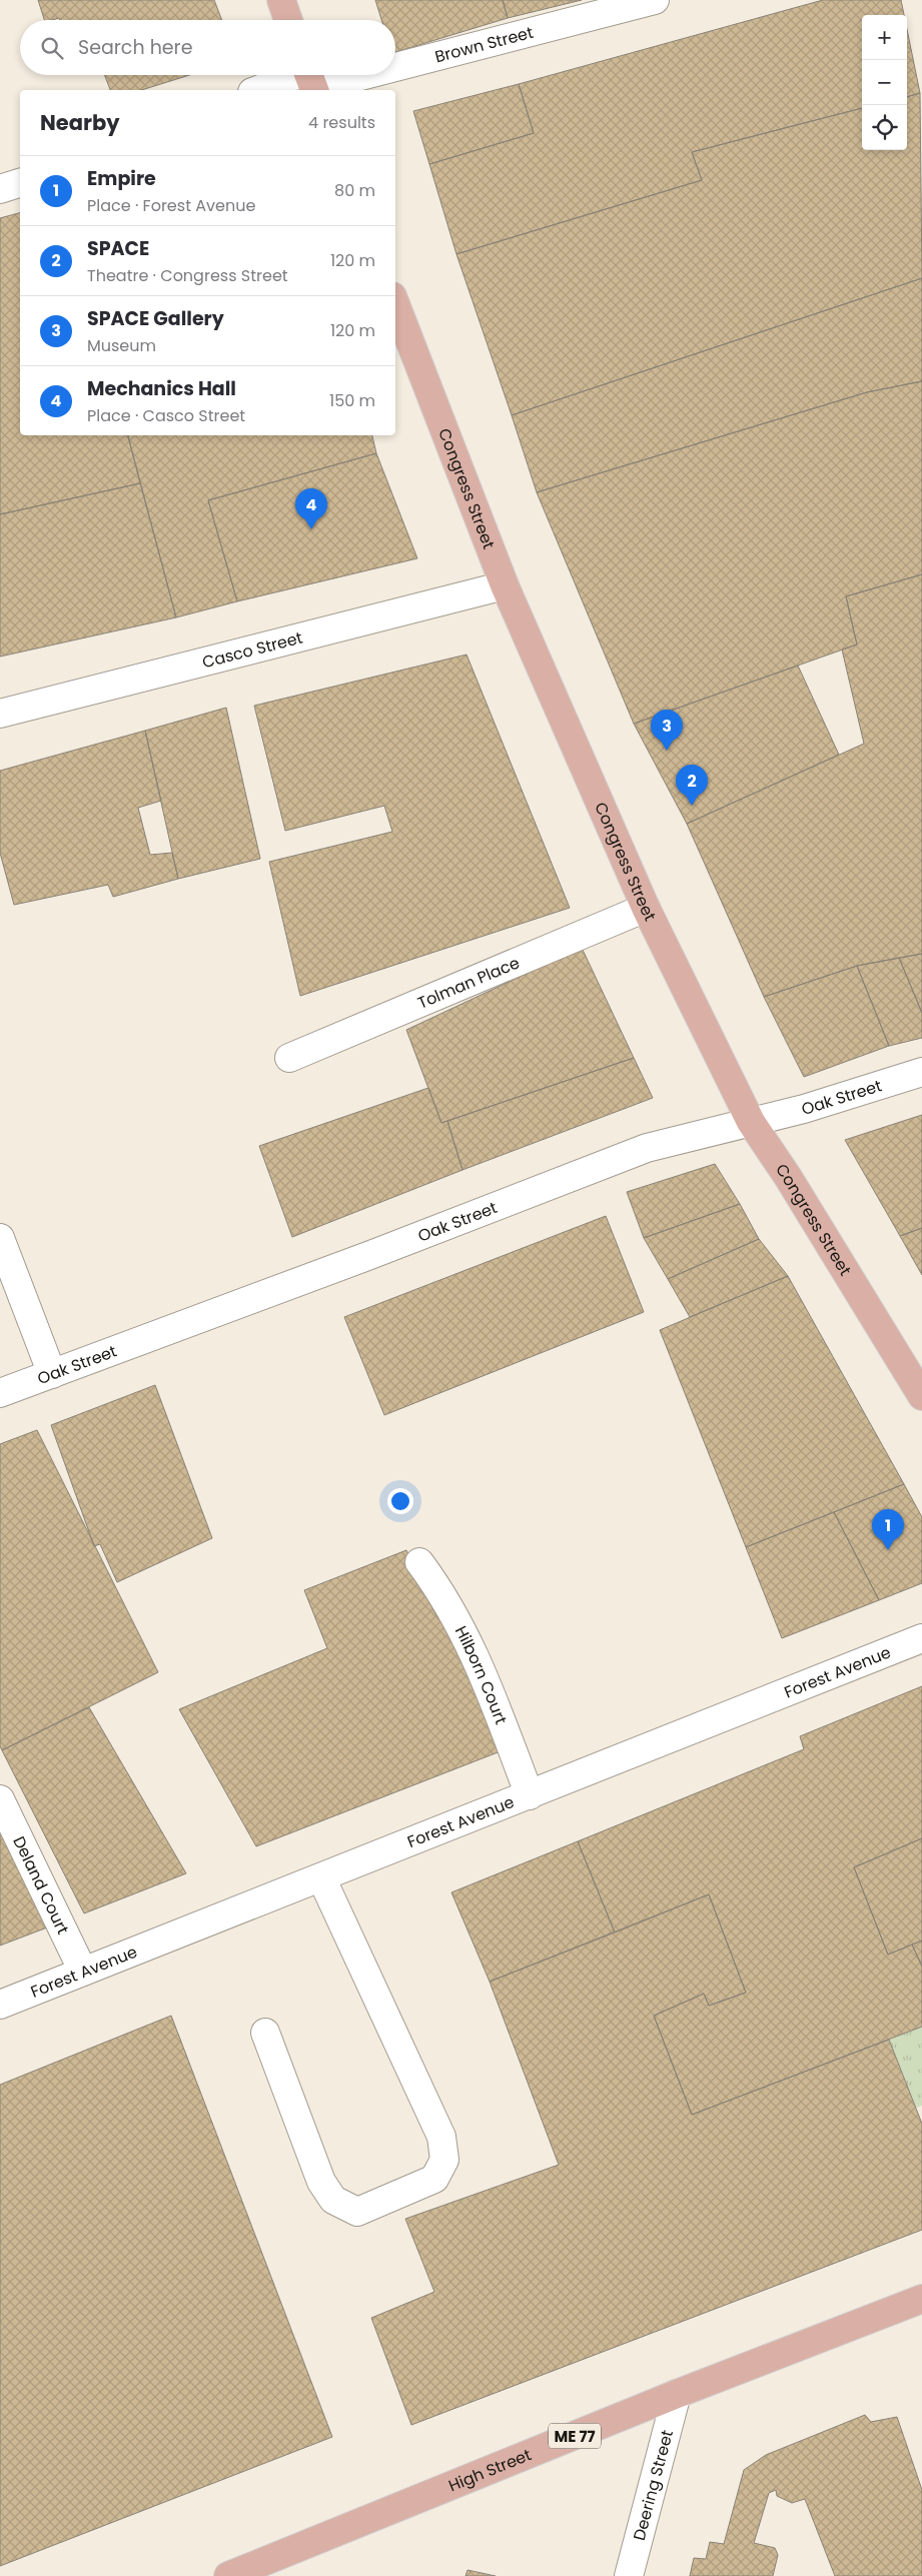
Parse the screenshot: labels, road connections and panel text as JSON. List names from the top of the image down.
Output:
{
  "streets": {
    "main road": ["Congress Street", "ME 77", "High Street"],
    "street": [
      "Brown Street",
      "Casco Street",
      "Tolman Place",
      "Oak Street",
      "Forest Avenue",
      "Hilborn Court",
      "Deland Court",
      "Deering Street"
    ]
  },
  "crossings": [
    ["Congress Street", "Casco Street"],
    ["Congress Street", "Tolman Place"],
    ["Congress Street", "Oak Street"],
    ["Forest Avenue", "Hilborn Court"],
    ["Forest Avenue", "Deland Court"],
    ["High Street", "Deering Street"]
  ],
  "page": {
    "map_buttons": ["+", "−"],
    "search": "Search here",
    "heading": ["Nearby", "4 results"],
    "list": [
      {
        "mark": "1",
        "name": "Empire",
        "note": "Place · Forest Avenue",
        "value": "80 m"
      },
      {
        "mark": "2",
        "name": "SPACE",
        "note": "Theatre · Congress Street",
        "value": "120 m"
      },
      {
        "mark": "3",
        "name": "SPACE Gallery",
        "note": "Museum",
        "value": "120 m"
      },
      {
        "mark": "4",
        "name": "Mechanics Hall",
        "note": "Place · Casco Street",
        "value": "150 m"
      }
    ],
    "pins": [
      "4",
      "3",
      "2",
      "1"
    ]
  }
}
